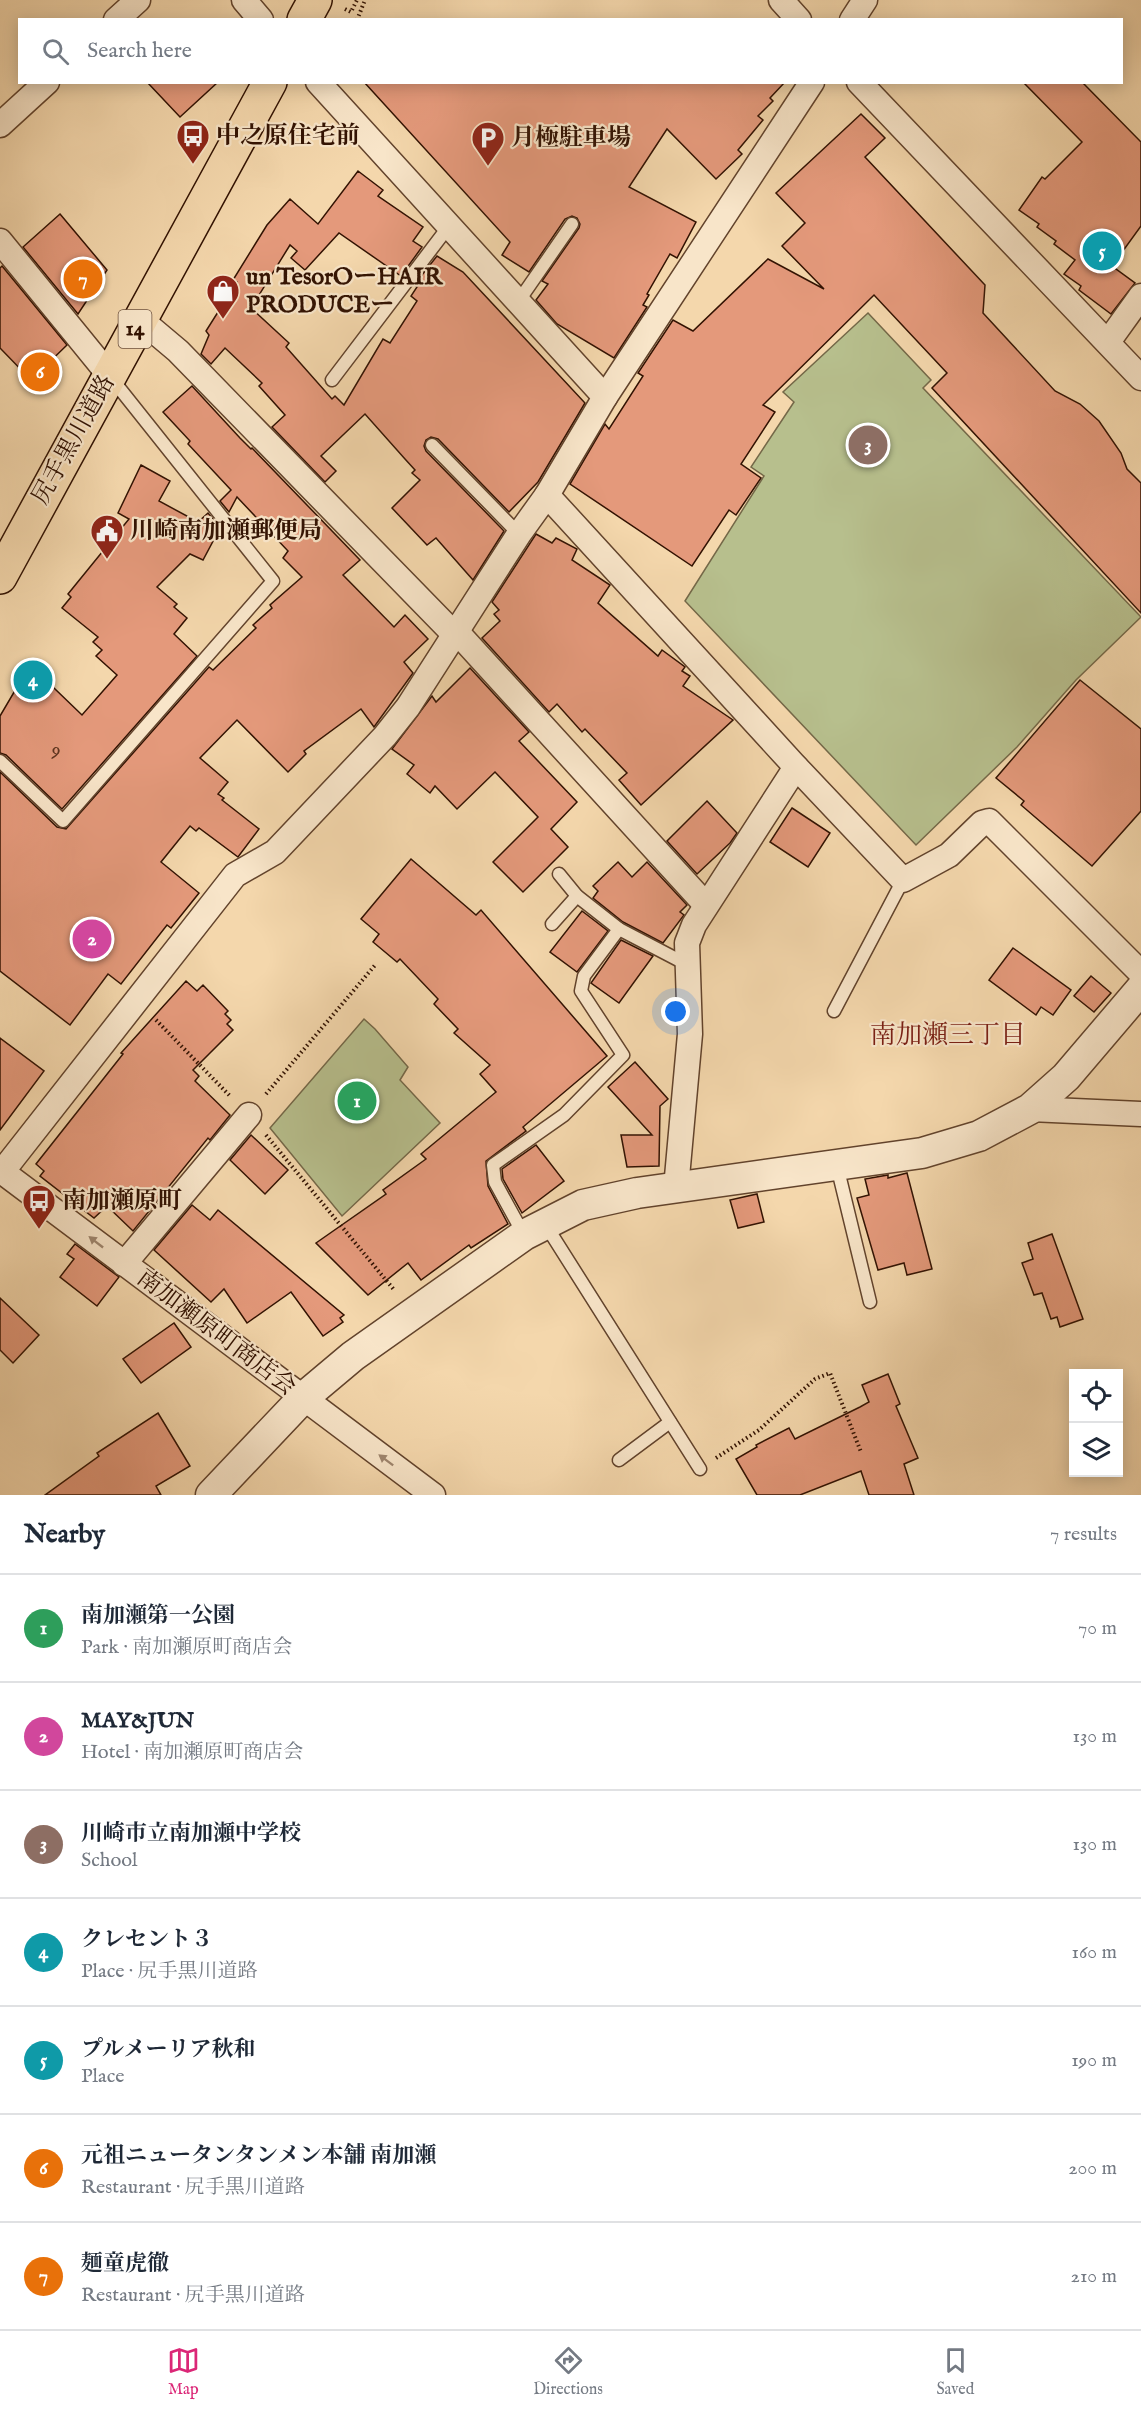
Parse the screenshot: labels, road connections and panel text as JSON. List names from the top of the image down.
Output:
{
  "streets": {
    "main road": ["14", "尻手黒川道路"],
    "street": ["南加瀬原町商店会"]
  },
  "one_way": ["南加瀬原町商店会"],
  "districts": ["南加瀬三丁目"],
  "places": {
    "bus stop": ["中之原住宅前", "南加瀬原町"],
    "parking": ["月極駐車場"],
    "shop": ["un TesorOーHAIR PRODUCEー"],
    "public building": ["川崎南加瀬郵便局"]
  },
  "house_numbers": ["9"],
  "page": {
    "search": "Search here",
    "pins": [
      "5",
      "7",
      "6",
      "3",
      "4",
      "2",
      "1"
    ],
    "heading": ["Nearby", "7 results"],
    "list": [
      {
        "mark": "1",
        "name": "南加瀬第一公園",
        "note": "Park · 南加瀬原町商店会",
        "value": "70 m"
      },
      {
        "mark": "2",
        "name": "MAY&JUN",
        "note": "Hotel · 南加瀬原町商店会",
        "value": "130 m"
      },
      {
        "mark": "3",
        "name": "川崎市立南加瀬中学校",
        "note": "School",
        "value": "130 m"
      },
      {
        "mark": "4",
        "name": "クレセント３",
        "note": "Place · 尻手黒川道路",
        "value": "160 m"
      },
      {
        "mark": "5",
        "name": "プルメーリア秋和",
        "note": "Place",
        "value": "190 m"
      },
      {
        "mark": "6",
        "name": "元祖ニュータンタンメン本舗 南加瀬",
        "note": "Restaurant · 尻手黒川道路",
        "value": "200 m"
      },
      {
        "mark": "7",
        "name": "麺童虎徹",
        "note": "Restaurant · 尻手黒川道路",
        "value": "210 m"
      }
    ],
    "nav": ["Map", "Directions", "Saved"]
  }
}
